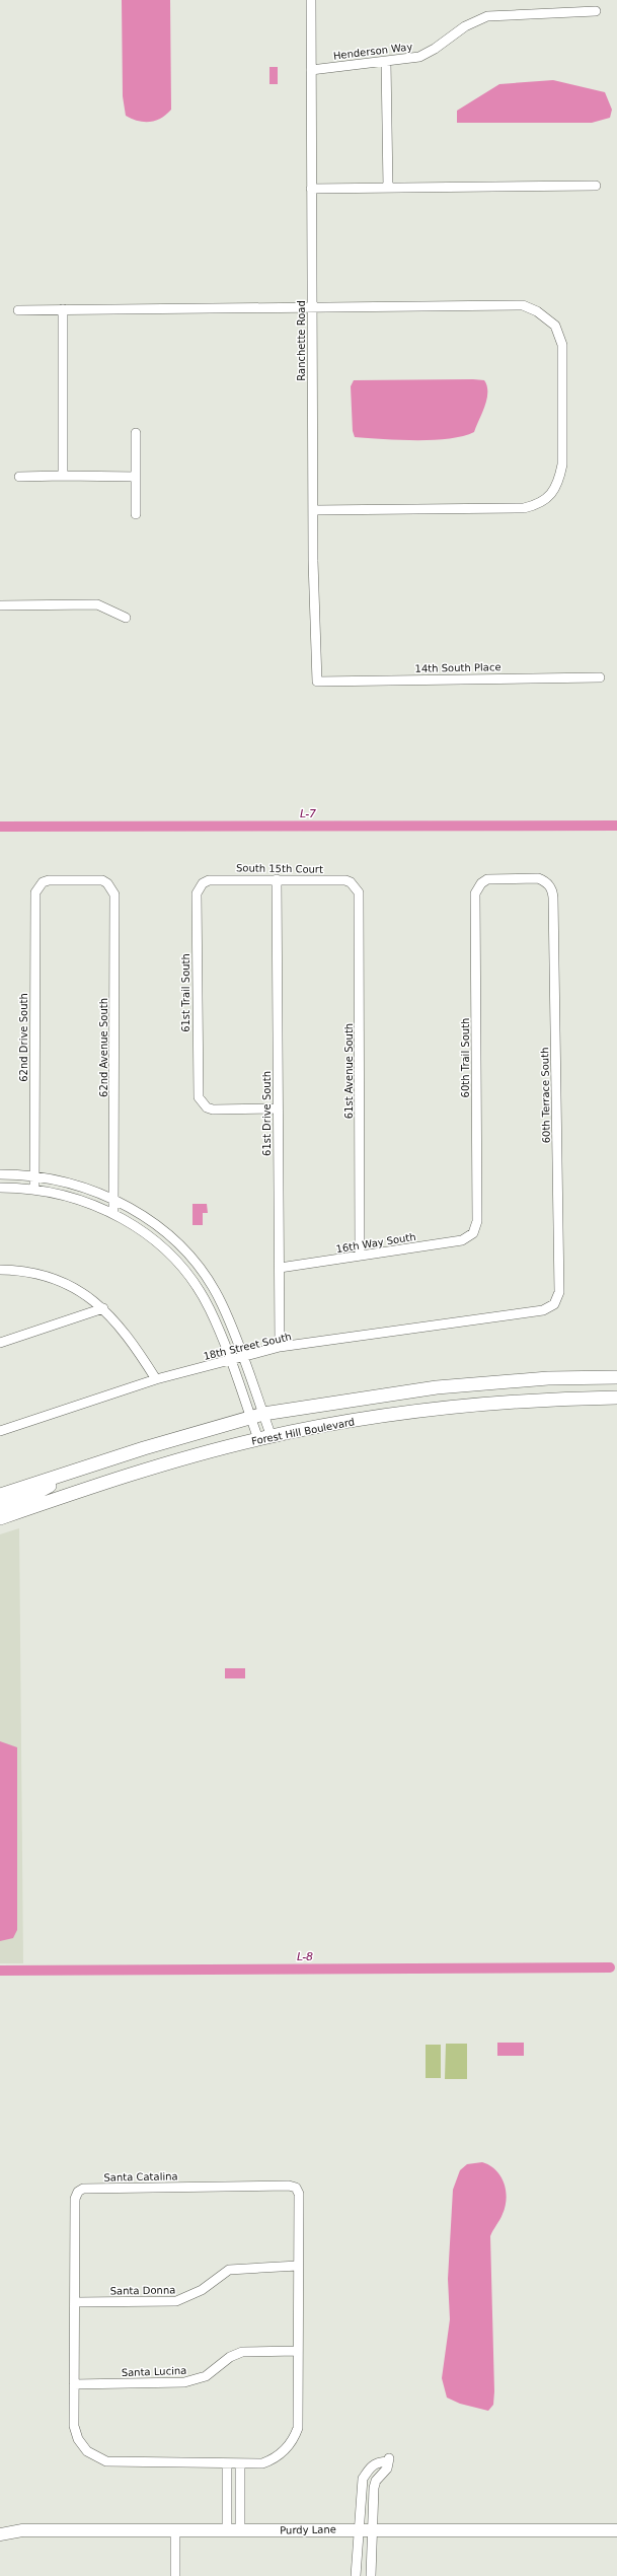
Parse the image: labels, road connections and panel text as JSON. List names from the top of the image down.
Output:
{
  "streets": {
    "main road": ["Forest Hill Boulevard"],
    "street": [
      "Henderson Way",
      "Ranchette Road",
      "14th South Place",
      "South 15th Court",
      "61st Trail South",
      "62nd Drive South",
      "62nd Avenue South",
      "60th Trail South",
      "61st Avenue South",
      "60th Terrace South",
      "61st Drive South",
      "16th Way South",
      "18th Street South",
      "Santa Catalina",
      "Santa Donna",
      "Santa Lucina",
      "Purdy Lane"
    ]
  },
  "crossings": [
    ["Henderson Way", "Ranchette Road"],
    ["Ranchette Road", "14th South Place"],
    ["South 15th Court", "61st Trail South"],
    ["South 15th Court", "61st Avenue South"],
    ["South 15th Court", "61st Drive South"],
    ["61st Trail South", "61st Drive South"],
    ["62nd Drive South", "62nd Avenue South"],
    ["60th Trail South", "60th Terrace South"],
    ["60th Trail South", "16th Way South"],
    ["61st Avenue South", "16th Way South"],
    ["60th Terrace South", "18th Street South"],
    ["61st Drive South", "16th Way South"],
    ["61st Drive South", "18th Street South"],
    ["Santa Catalina", "Santa Donna"],
    ["Santa Catalina", "Santa Lucina"]
  ],
  "water": ["L-7", "L-8"]
}
